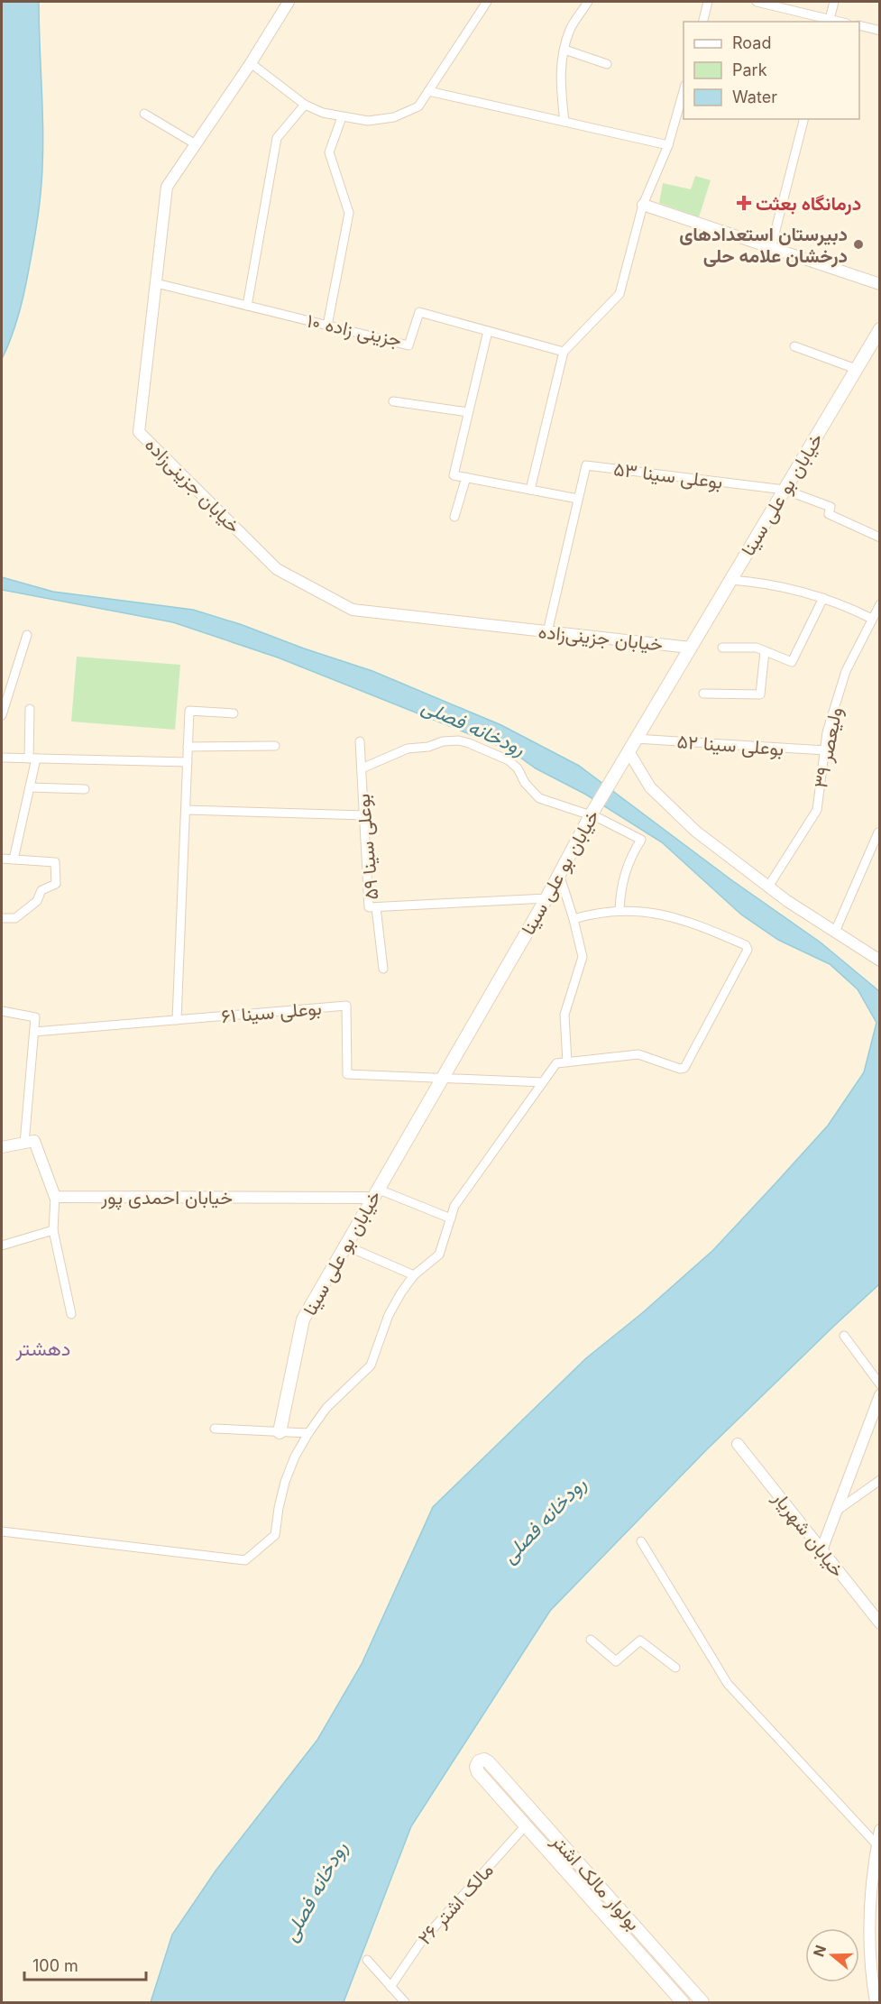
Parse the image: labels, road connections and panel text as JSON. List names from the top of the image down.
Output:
{
  "streets": {
    "main road": ["خیابان بو علی سینا", "بولوار مالک اشتر"],
    "street": [
      "جزینی زاده ۱۰",
      "بوعلی سینا ۵۳",
      "خیابان جزینی‌زاده",
      "بوعلی سینا ۵۲",
      "ولیعصر ۳۹",
      "بوعلی سینا ۵۹",
      "بوعلی سینا ۶۱",
      "خیابان احمدی پور",
      "خیابان شهریار",
      "مالک اشتر ۲۶"
    ]
  },
  "crossings": [
    ["جزینی زاده ۱۰", "خیابان جزینی‌زاده"],
    ["بوعلی سینا ۵۳", "خیابان بو علی سینا"],
    ["خیابان جزینی‌زاده", "خیابان بو علی سینا"],
    ["خیابان بو علی سینا", "بوعلی سینا ۵۲"],
    ["خیابان بو علی سینا", "بوعلی سینا ۵۹"],
    ["خیابان بو علی سینا", "بوعلی سینا ۶۱"],
    ["خیابان بو علی سینا", "خیابان احمدی پور"],
    ["بوعلی سینا ۵۲", "ولیعصر ۳۹"],
    ["بولوار مالک اشتر", "مالک اشتر ۲۶"]
  ],
  "districts": ["دهشتر"],
  "water": ["رودخانه فصلی"],
  "places": {
    "health": ["درمانگاه بعثت"],
    "other": ["دبیرستان استعدادهای درخشان علامه حلی"]
  },
  "legend": ["Road", "Park", "Water"],
  "scale_bar": "100 m",
  "north": "left"
}
